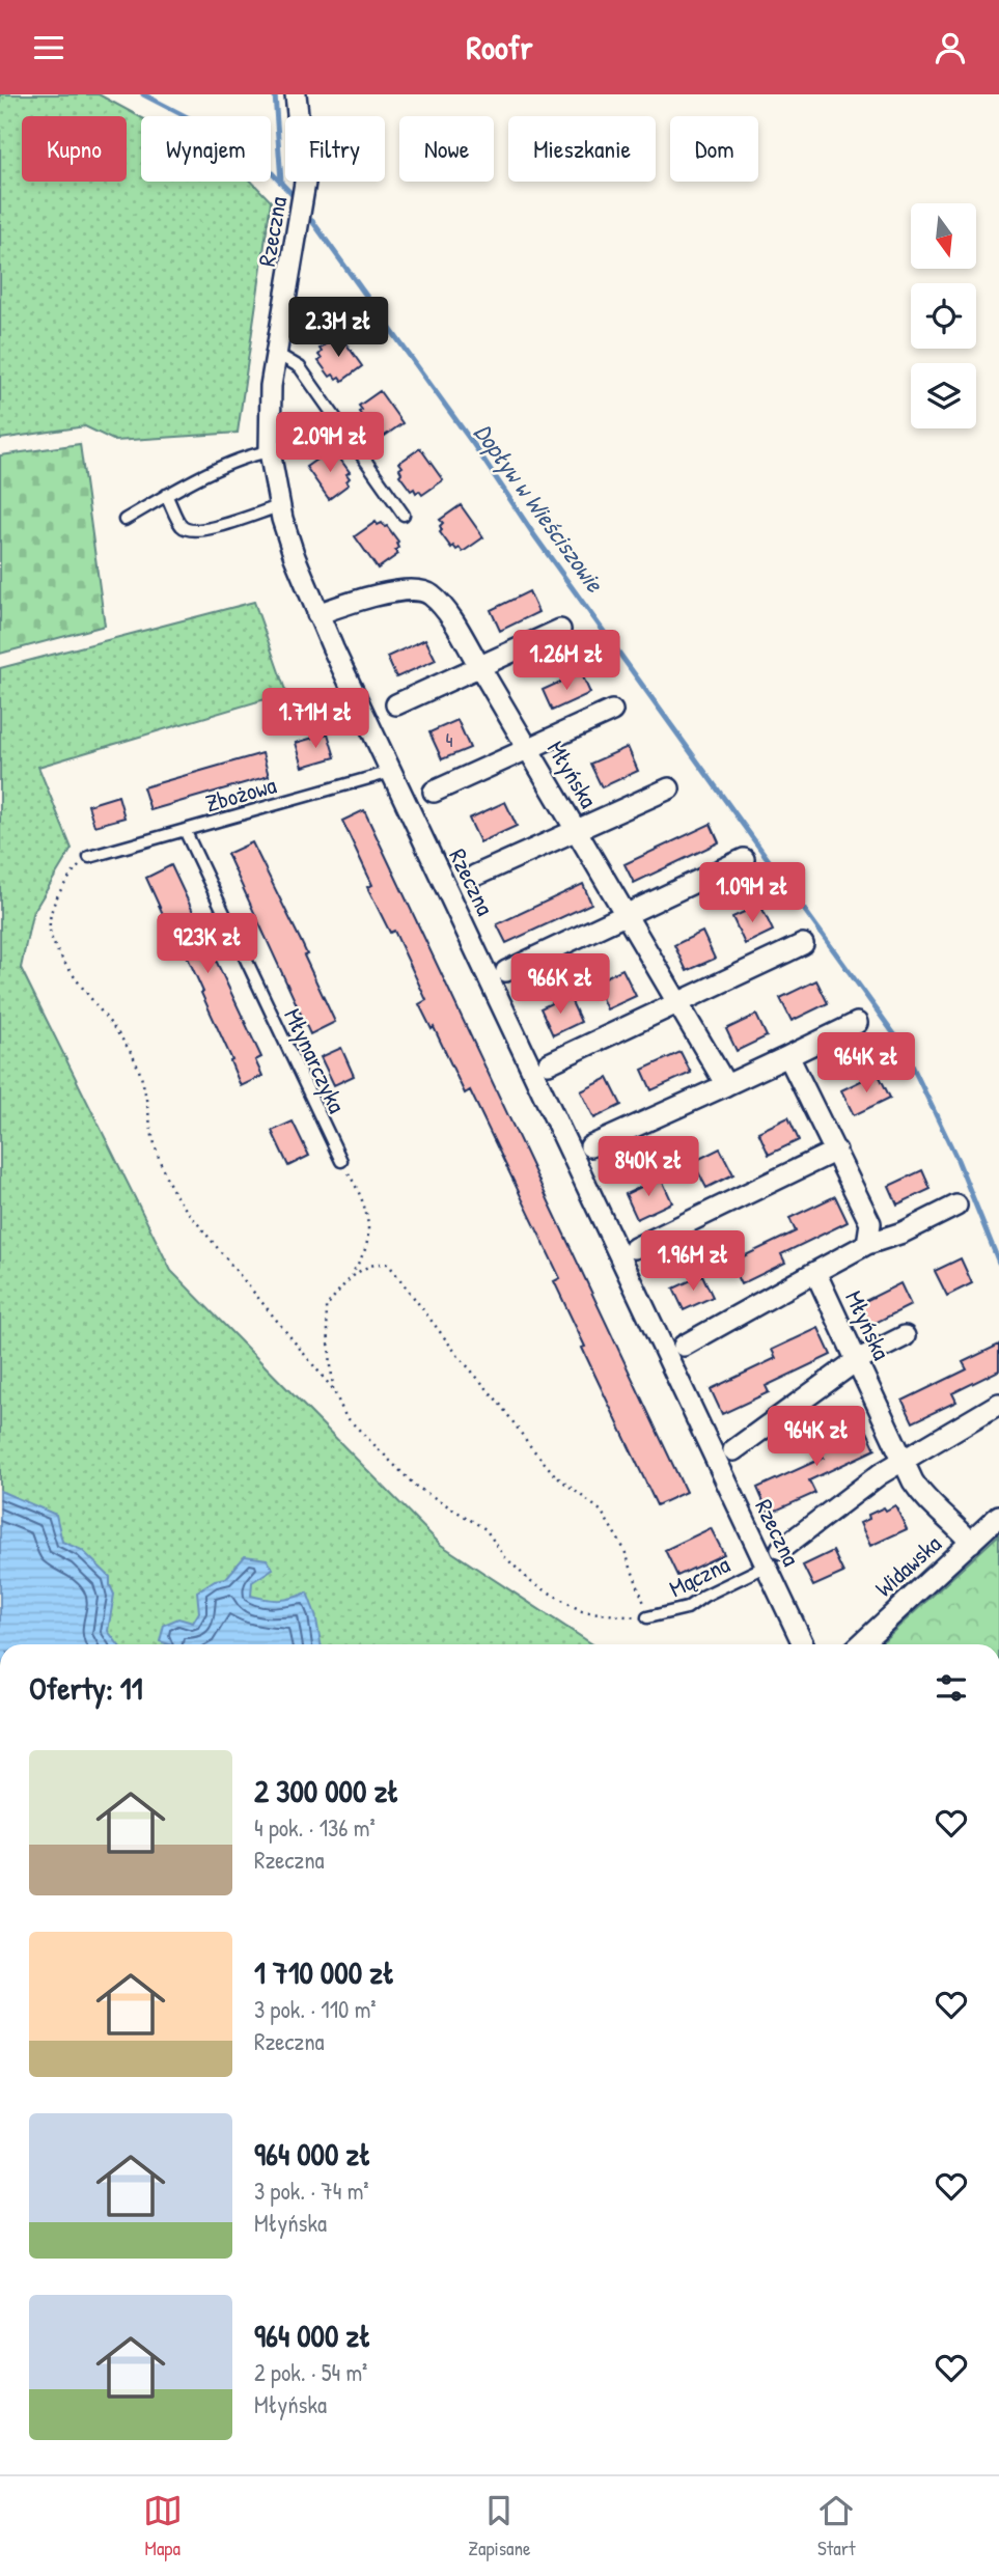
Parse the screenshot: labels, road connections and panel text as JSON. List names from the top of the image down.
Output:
{
  "streets": {
    "street": ["Rzeczna", "Młyńska", "Widawska"],
    "lane": ["Zbożowa", "Młynarczyka", "Mączna"]
  },
  "crossings": [
    ["Rzeczna", "Młyńska"],
    ["Rzeczna", "Zbożowa"],
    ["Rzeczna", "Mączna"],
    ["Młyńska", "Widawska"],
    ["Zbożowa", "Młynarczyka"]
  ],
  "water": ["Dopływ w Wieściszowie"],
  "house_numbers": ["4"],
  "north": "bottom",
  "page": {
    "header": "Roofr",
    "chip": [
      "Kupno",
      "Wynajem",
      "Filtry",
      "Nowe",
      "Mieszkanie",
      "Dom"
    ],
    "price": [
      "2.3M zł",
      "2.09M zł",
      "1.26M zł",
      "1.71M zł",
      "1.09M zł",
      "923K zł",
      "966K zł",
      "964K zł",
      "840K zł",
      "1.96M zł",
      "964K zł"
    ],
    "heading": "Oferty: 11",
    "list": [
      {
        "name": "2 300 000 zł",
        "note": "4 pok. · 136 m² · Rzeczna"
      },
      {
        "name": "1 710 000 zł",
        "note": "3 pok. · 110 m² · Rzeczna"
      },
      {
        "name": "964 000 zł",
        "note": "3 pok. · 74 m² · Młyńska"
      },
      {
        "name": "964 000 zł",
        "note": "2 pok. · 54 m² · Młyńska"
      }
    ],
    "tabs": ["Mapa", "Zapisane", "Start"]
  }
}
